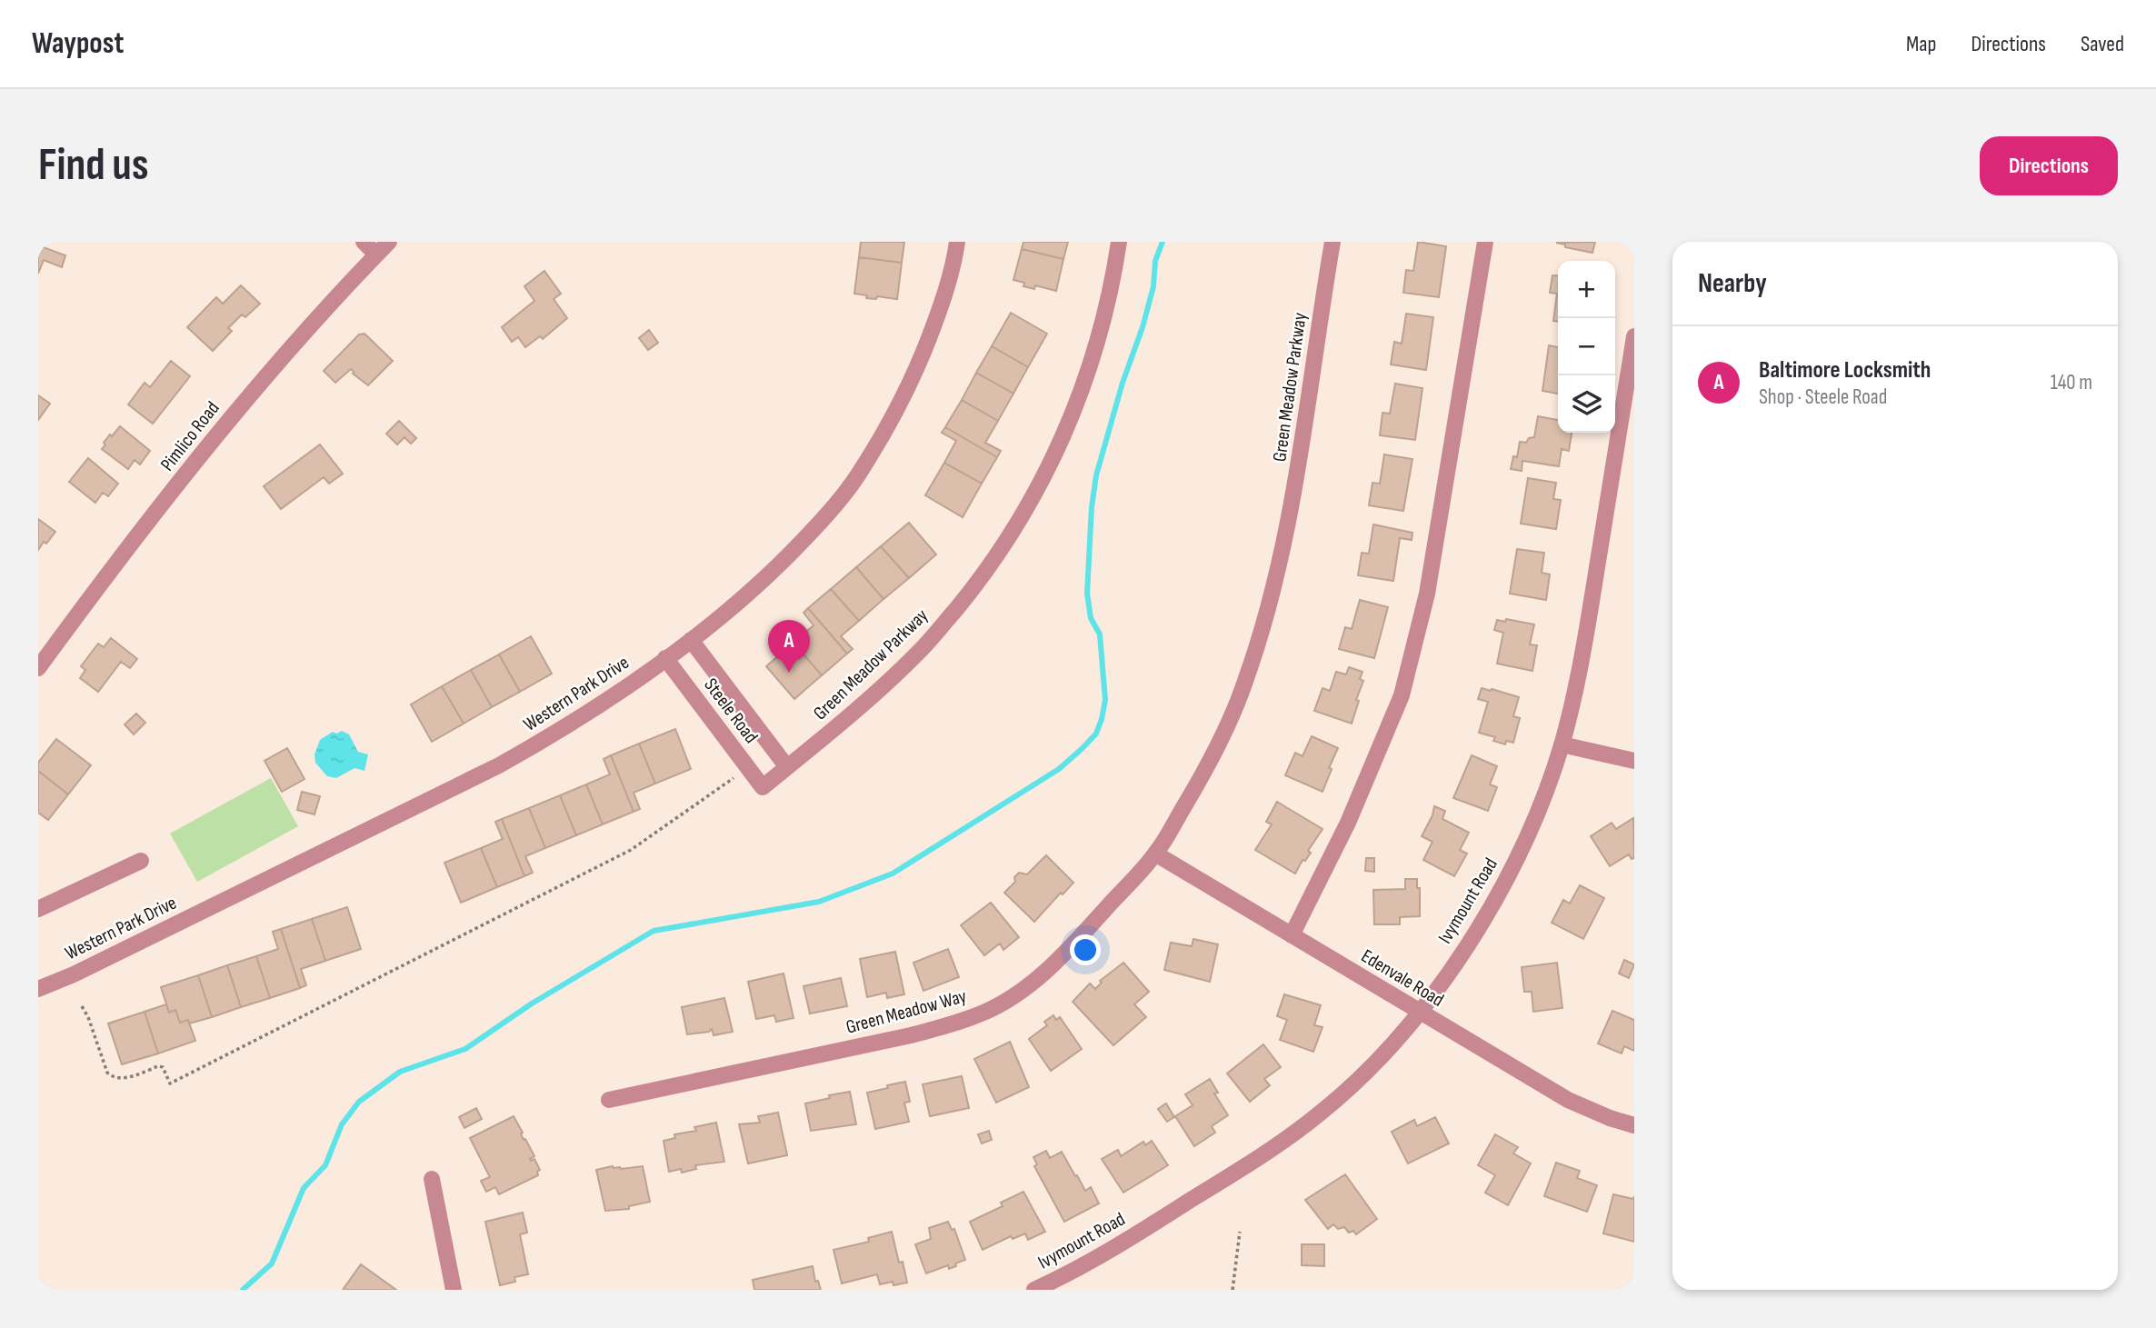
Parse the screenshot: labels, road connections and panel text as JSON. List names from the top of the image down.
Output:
{
  "streets": {
    "street": [
      "Green Meadow Parkway",
      "Pimlico Road",
      "Western Park Drive",
      "Steele Road",
      "Ivymount Road",
      "Edenvale Road",
      "Green Meadow Way"
    ]
  },
  "crossings": [
    ["Green Meadow Parkway", "Steele Road"],
    ["Green Meadow Parkway", "Edenvale Road"],
    ["Green Meadow Parkway", "Green Meadow Way"],
    ["Western Park Drive", "Steele Road"],
    ["Ivymount Road", "Edenvale Road"],
    ["Edenvale Road", "Green Meadow Way"]
  ],
  "page": {
    "header": "Waypost",
    "nav": ["Map", "Directions", "Saved"],
    "buttons": "Directions",
    "title": "Find us",
    "heading": "Nearby",
    "map_buttons": ["+", "−"],
    "list": [
      {
        "mark": "A",
        "name": "Baltimore Locksmith",
        "note": "Shop · Steele Road",
        "value": "140 m"
      }
    ],
    "pins": "A"
  }
}
